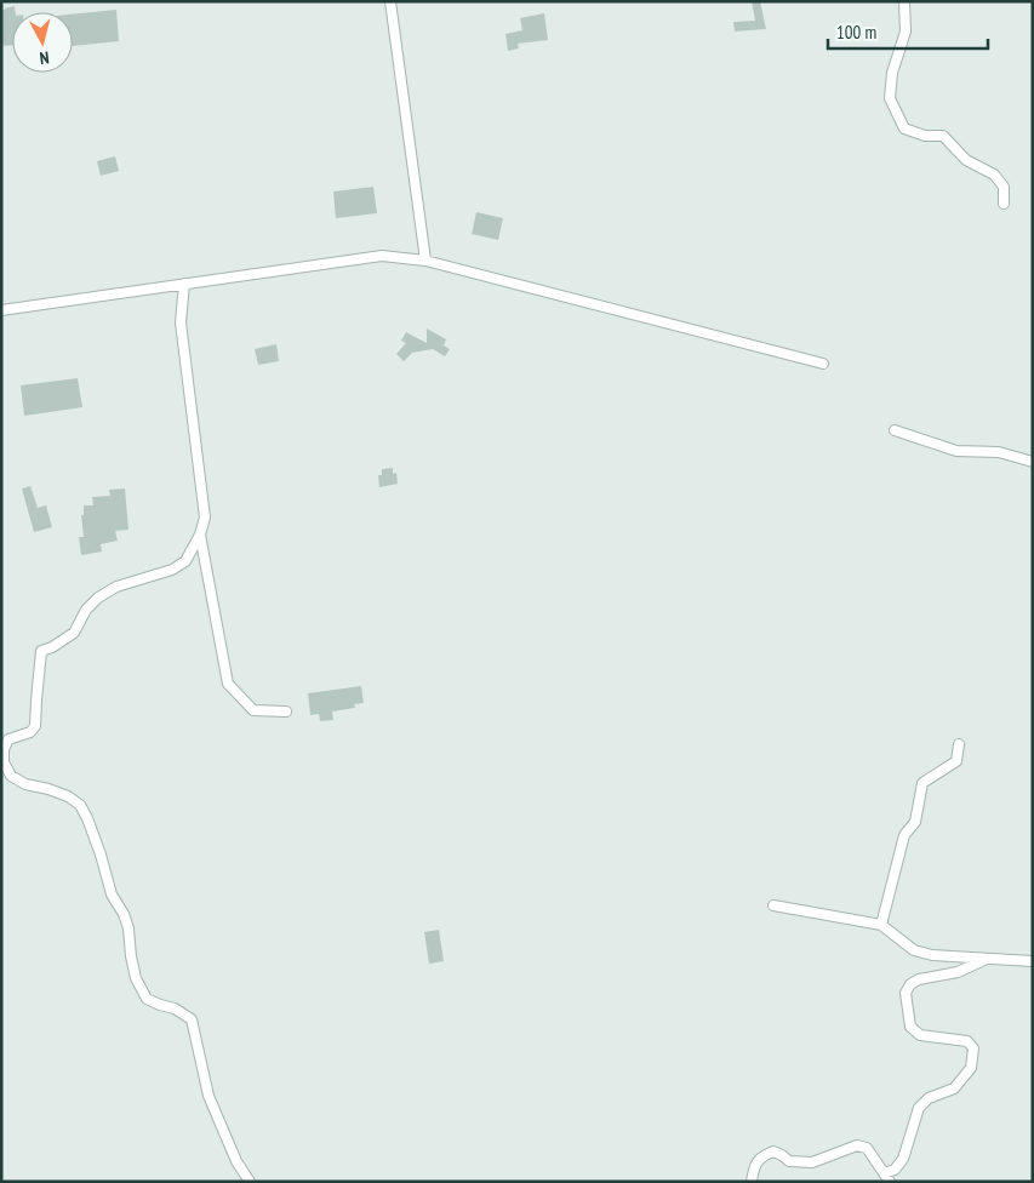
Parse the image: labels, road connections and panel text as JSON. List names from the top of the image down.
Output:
{
  "scale_bar": "100 m",
  "north": "bottom"
}
